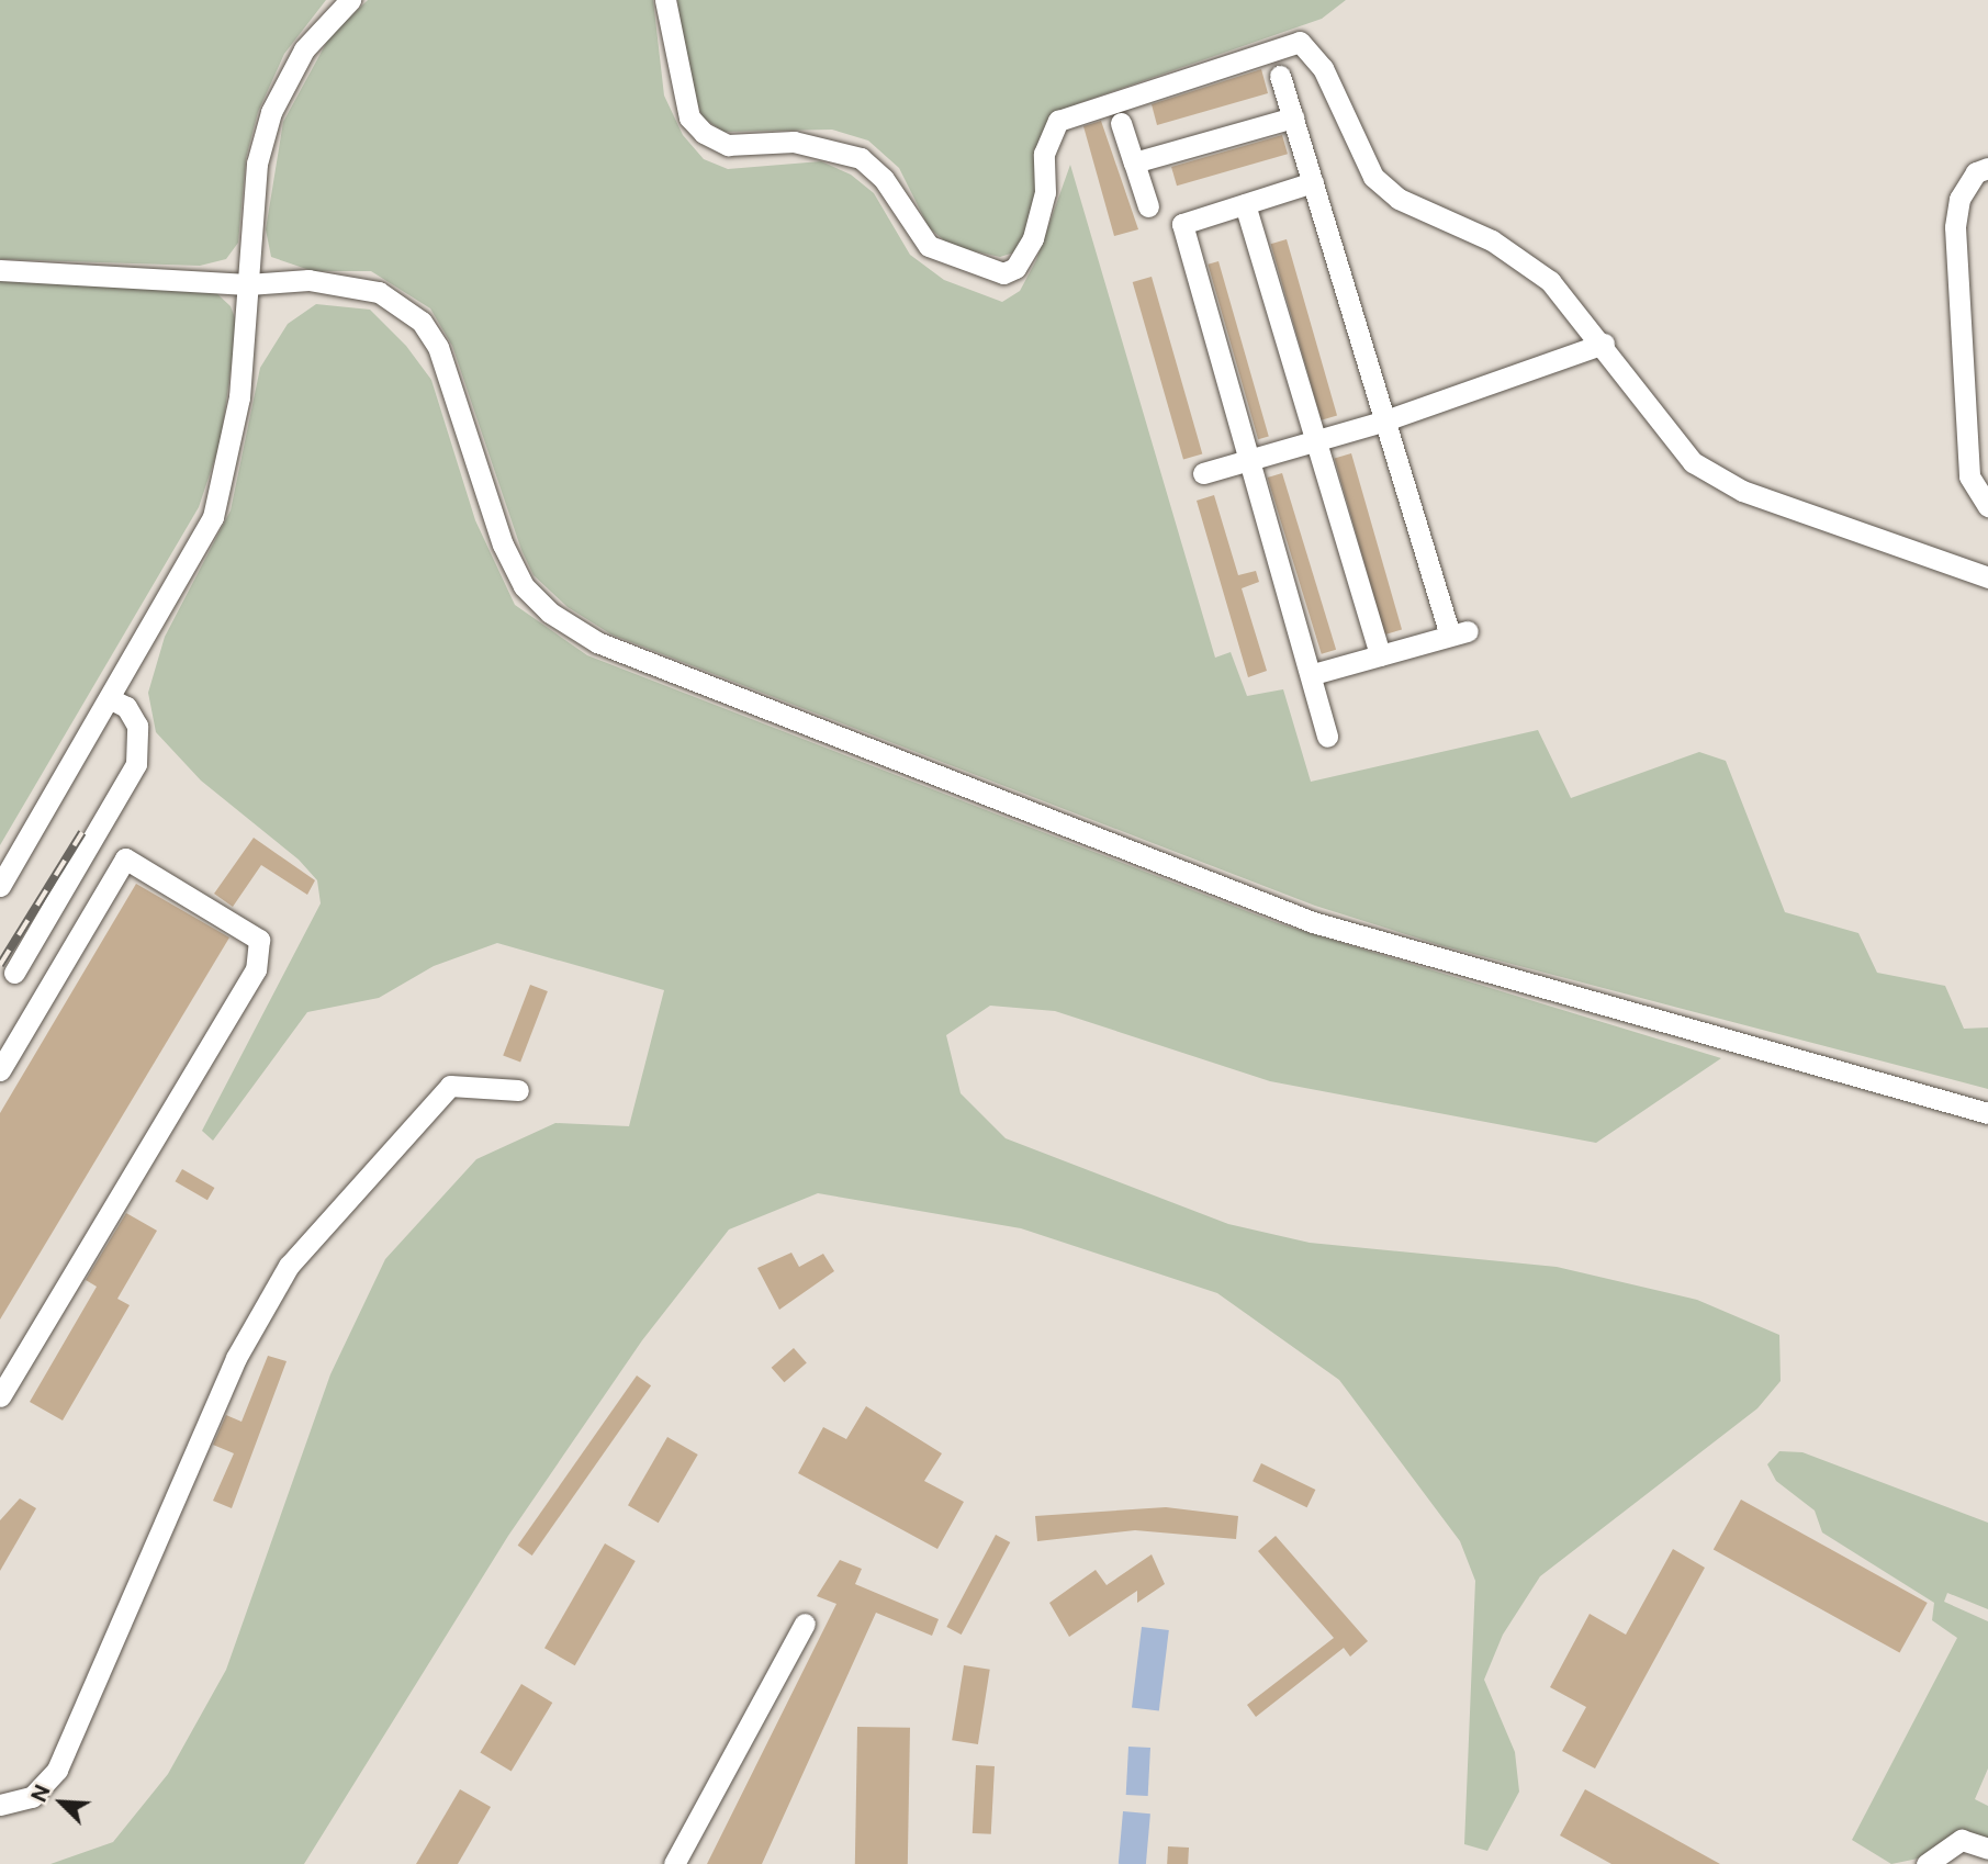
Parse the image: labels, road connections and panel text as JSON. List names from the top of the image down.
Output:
{
  "north": "top left"
}
